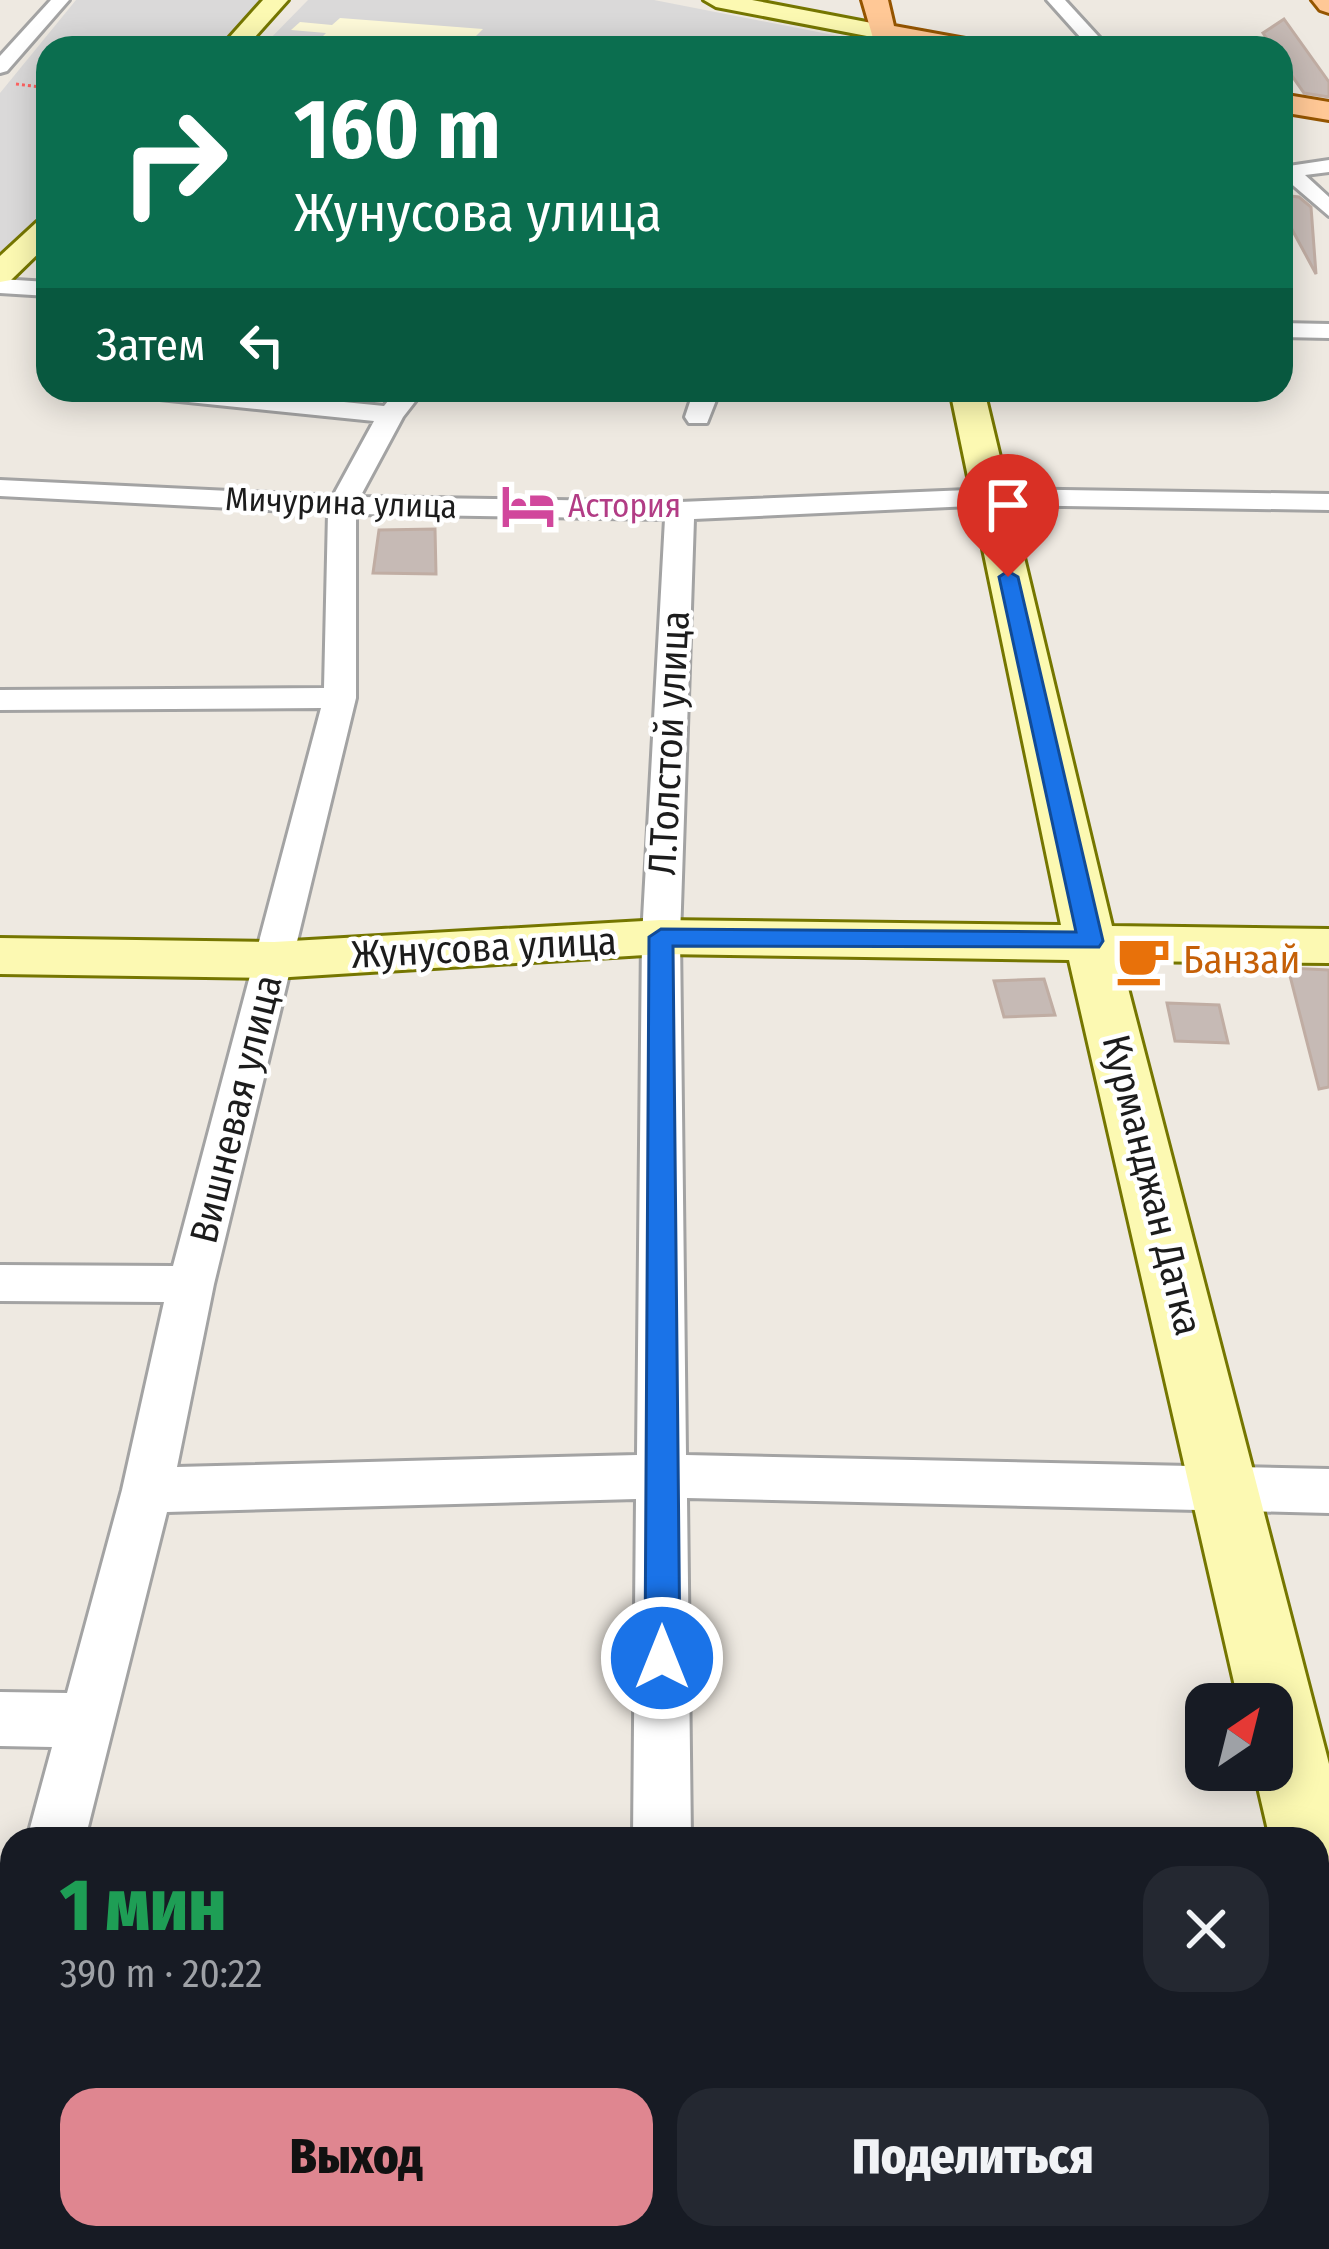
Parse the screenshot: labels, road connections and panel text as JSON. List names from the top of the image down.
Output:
{
  "streets": {
    "main road": ["Жунусова улица", "Курманджан Датка"],
    "street": ["Мичурина улица", "Л.Толстой улица", "Вишневая улица"]
  },
  "crossings": [
    ["Мичурина улица", "Л.Толстой улица"],
    ["Мичурина улица", "Вишневая улица"],
    ["Мичурина улица", "Курманджан Датка"],
    ["Л.Толстой улица", "Жунусова улица"],
    ["Жунусова улица", "Вишневая улица"],
    ["Жунусова улица", "Курманджан Датка"]
  ],
  "places": {
    "hotel": ["Астория"],
    "cafe": ["Банзай"]
  },
  "north": "top right",
  "page": {
    "turn": ["160 m", "Жунусова улица"],
    "then": "Затем",
    "heading": ["1 мин", "390 m · 20:22"],
    "buttons": ["Выход", "Поделиться"]
  }
}
